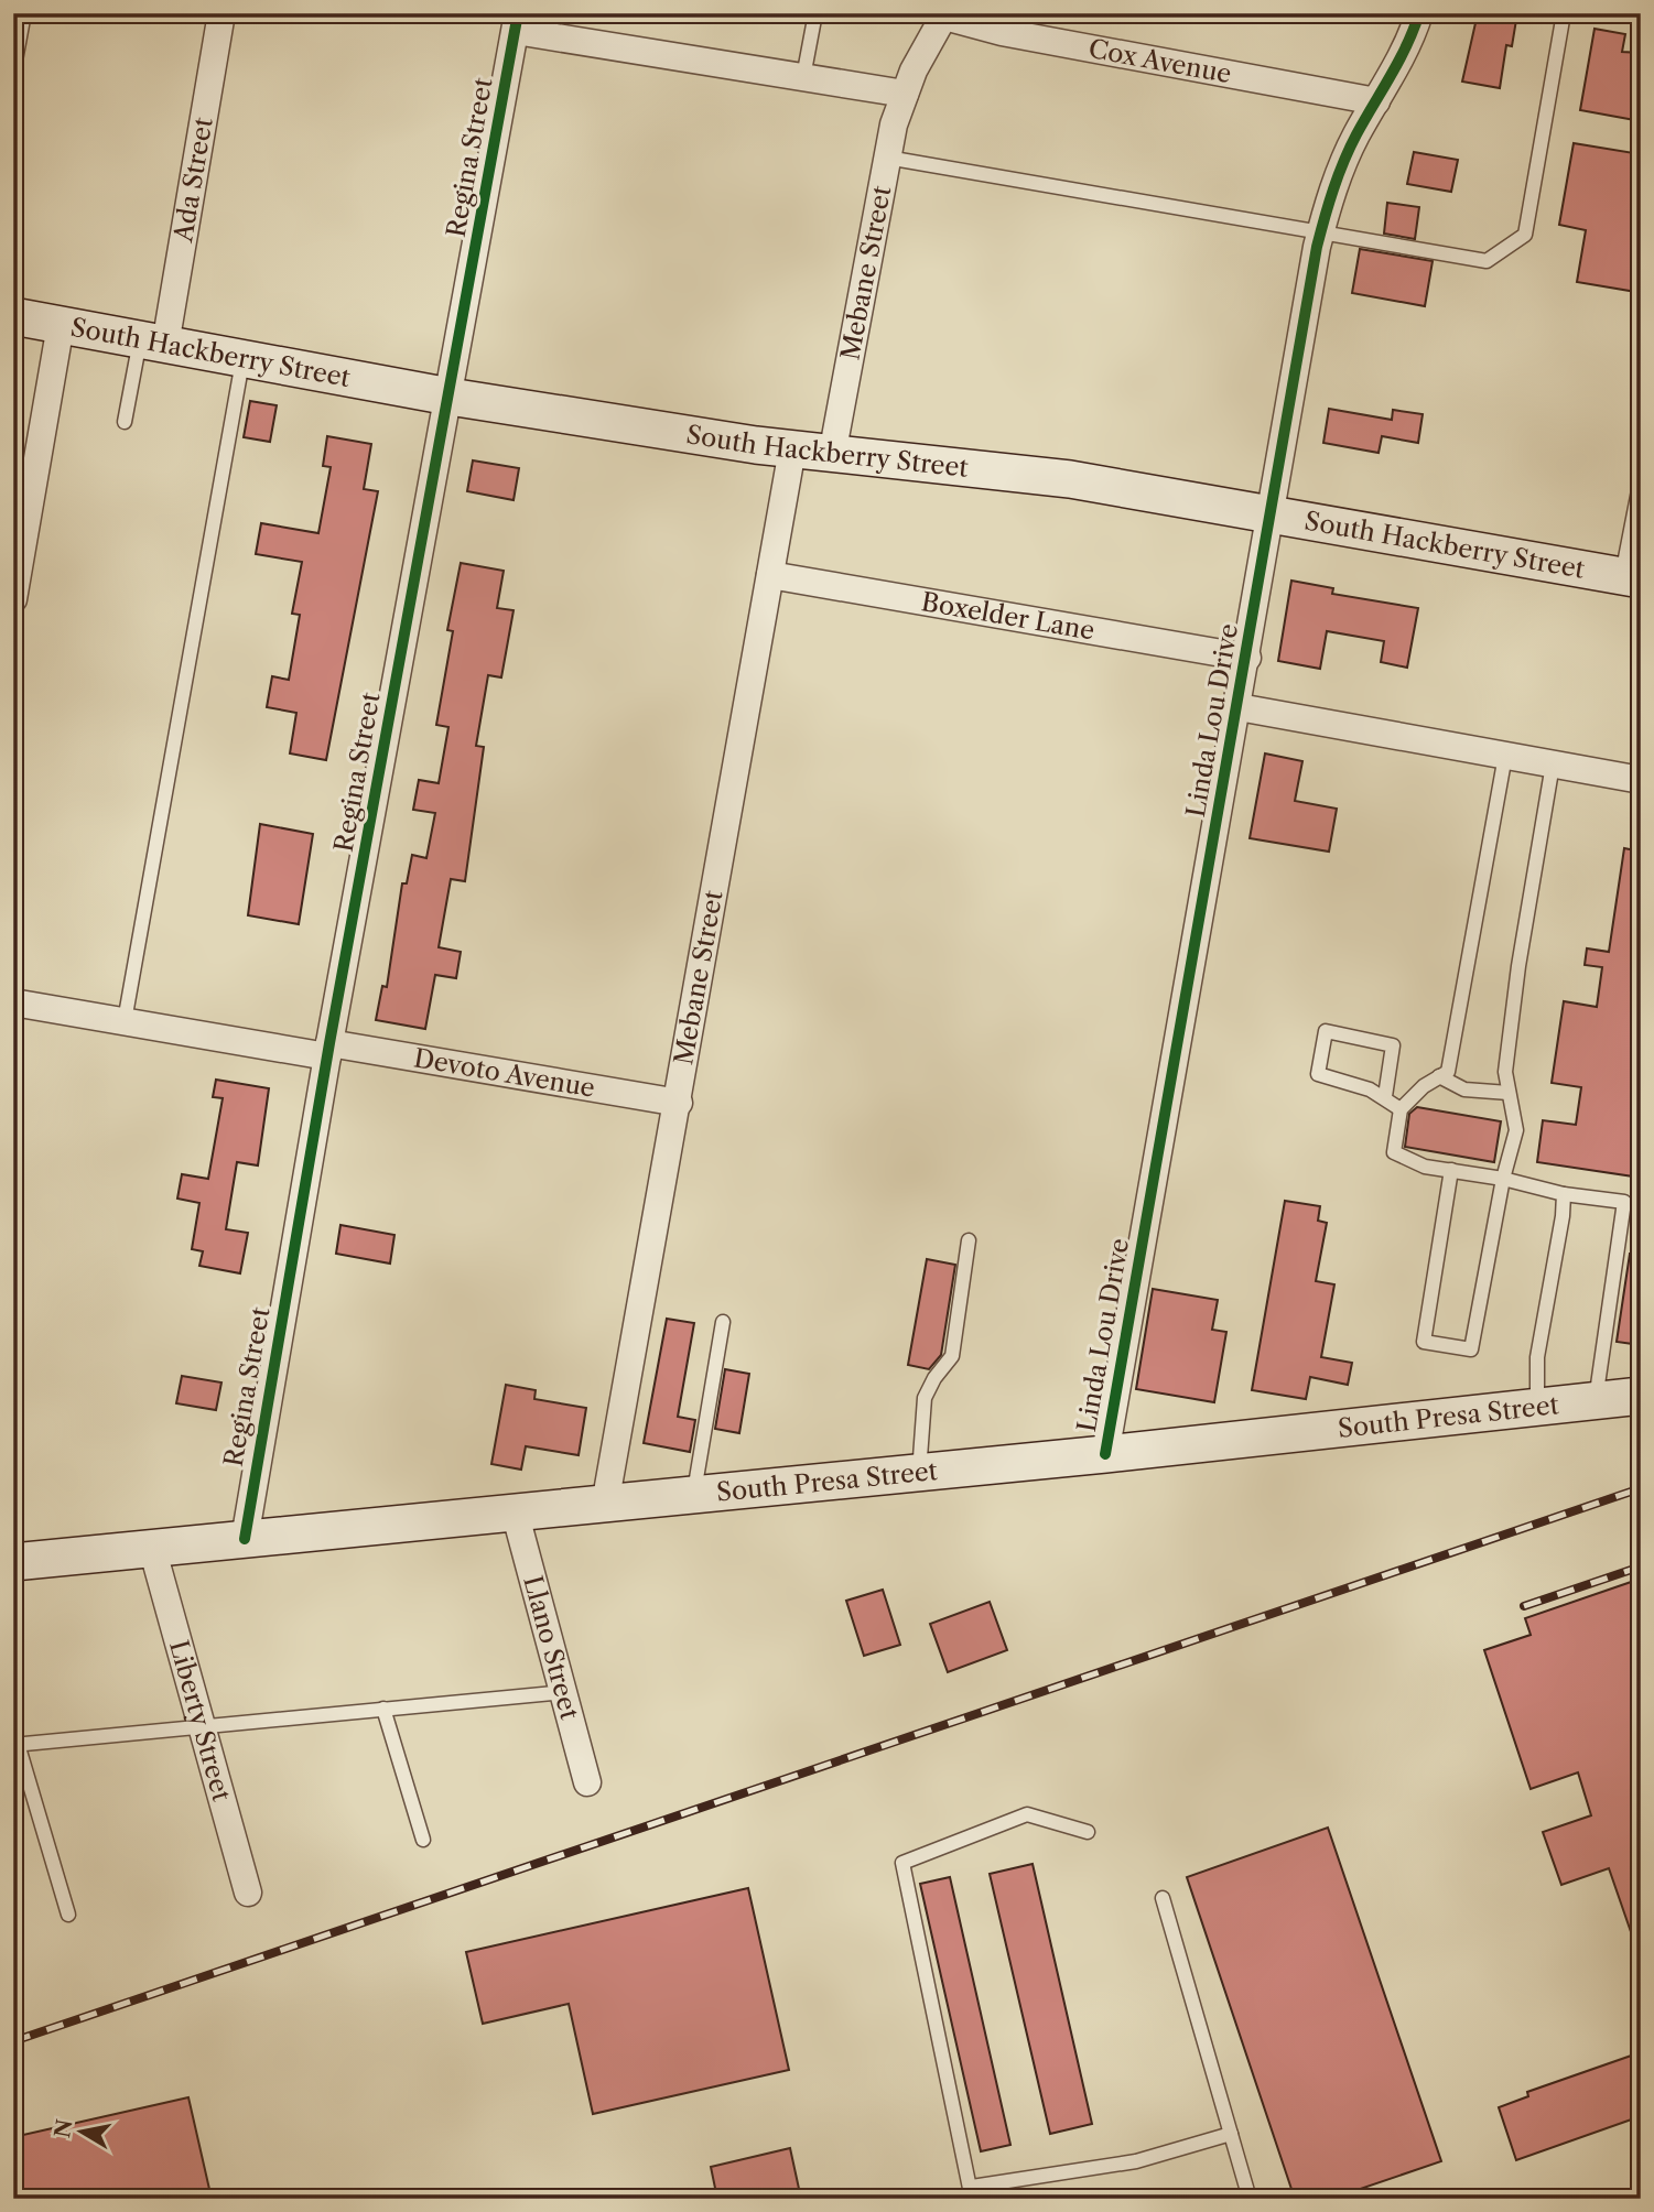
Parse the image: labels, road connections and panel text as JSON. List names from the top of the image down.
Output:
{
  "streets": {
    "main road": ["South Hackberry Street", "South Presa Street"],
    "street": [
      "Cox Avenue",
      "Regina Street",
      "Ada Street",
      "Mebane Street",
      "Boxelder Lane",
      "Linda Lou Drive",
      "Devoto Avenue",
      "Llano Street",
      "Liberty Street"
    ]
  },
  "crossings": [
    ["Cox Avenue", "Mebane Street"],
    ["Cox Avenue", "Linda Lou Drive"],
    ["Regina Street", "South Hackberry Street"],
    ["Regina Street", "Devoto Avenue"],
    ["Regina Street", "South Presa Street"],
    ["Ada Street", "South Hackberry Street"],
    ["Mebane Street", "South Hackberry Street"],
    ["Mebane Street", "Boxelder Lane"],
    ["Mebane Street", "Devoto Avenue"],
    ["Mebane Street", "South Presa Street"],
    ["South Hackberry Street", "Linda Lou Drive"],
    ["Boxelder Lane", "Linda Lou Drive"],
    ["Linda Lou Drive", "South Presa Street"],
    ["South Presa Street", "Llano Street"],
    ["South Presa Street", "Liberty Street"]
  ],
  "north": "left"
}
